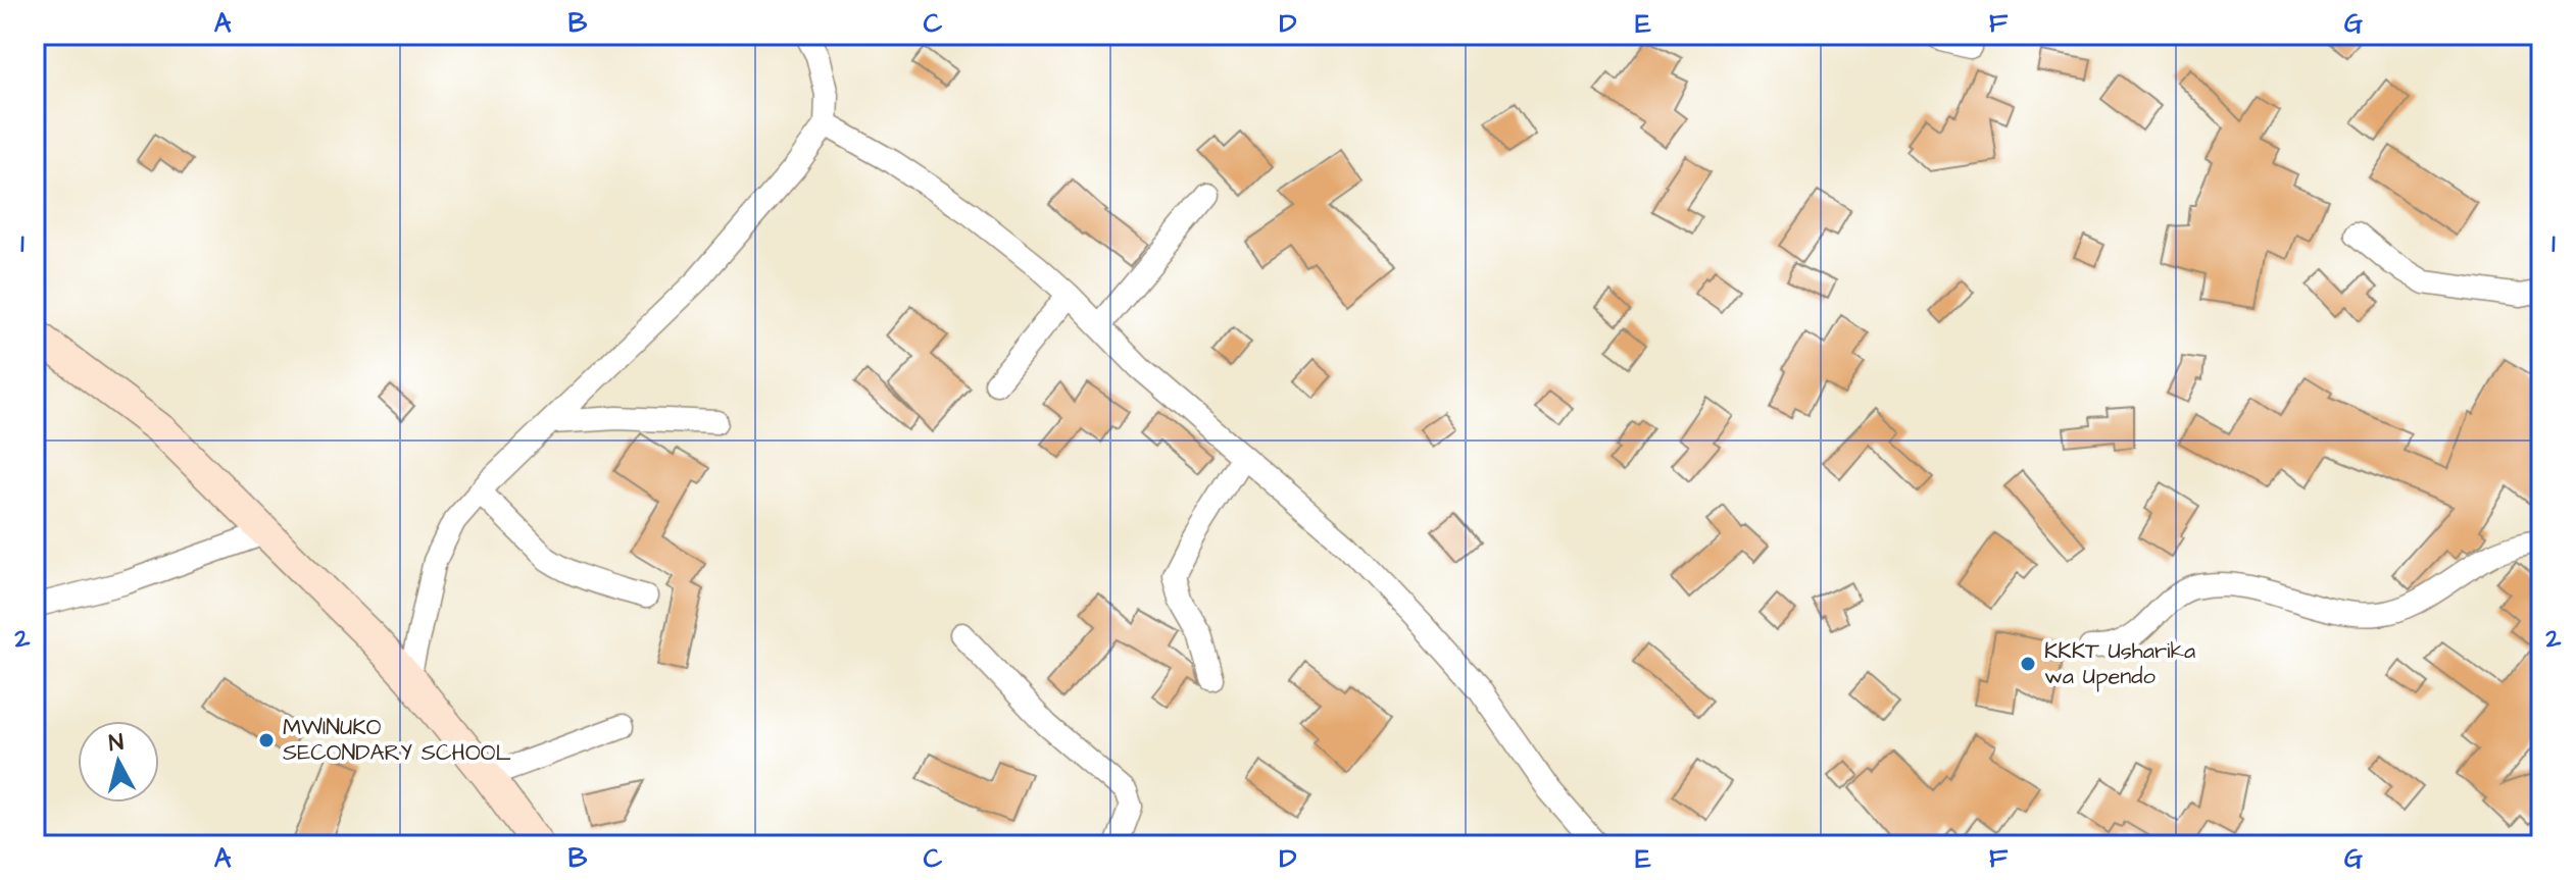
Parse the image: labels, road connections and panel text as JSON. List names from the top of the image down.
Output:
{
  "places": ["KKKT Usharika wa Upendo", "MWINUKO SECONDARY SCHOOL"],
  "north": "top",
  "grid": {
    "columns": [
      "A",
      "B",
      "C",
      "D",
      "E",
      "F",
      "G"
    ],
    "rows": ["1", "2"]
  }
}
